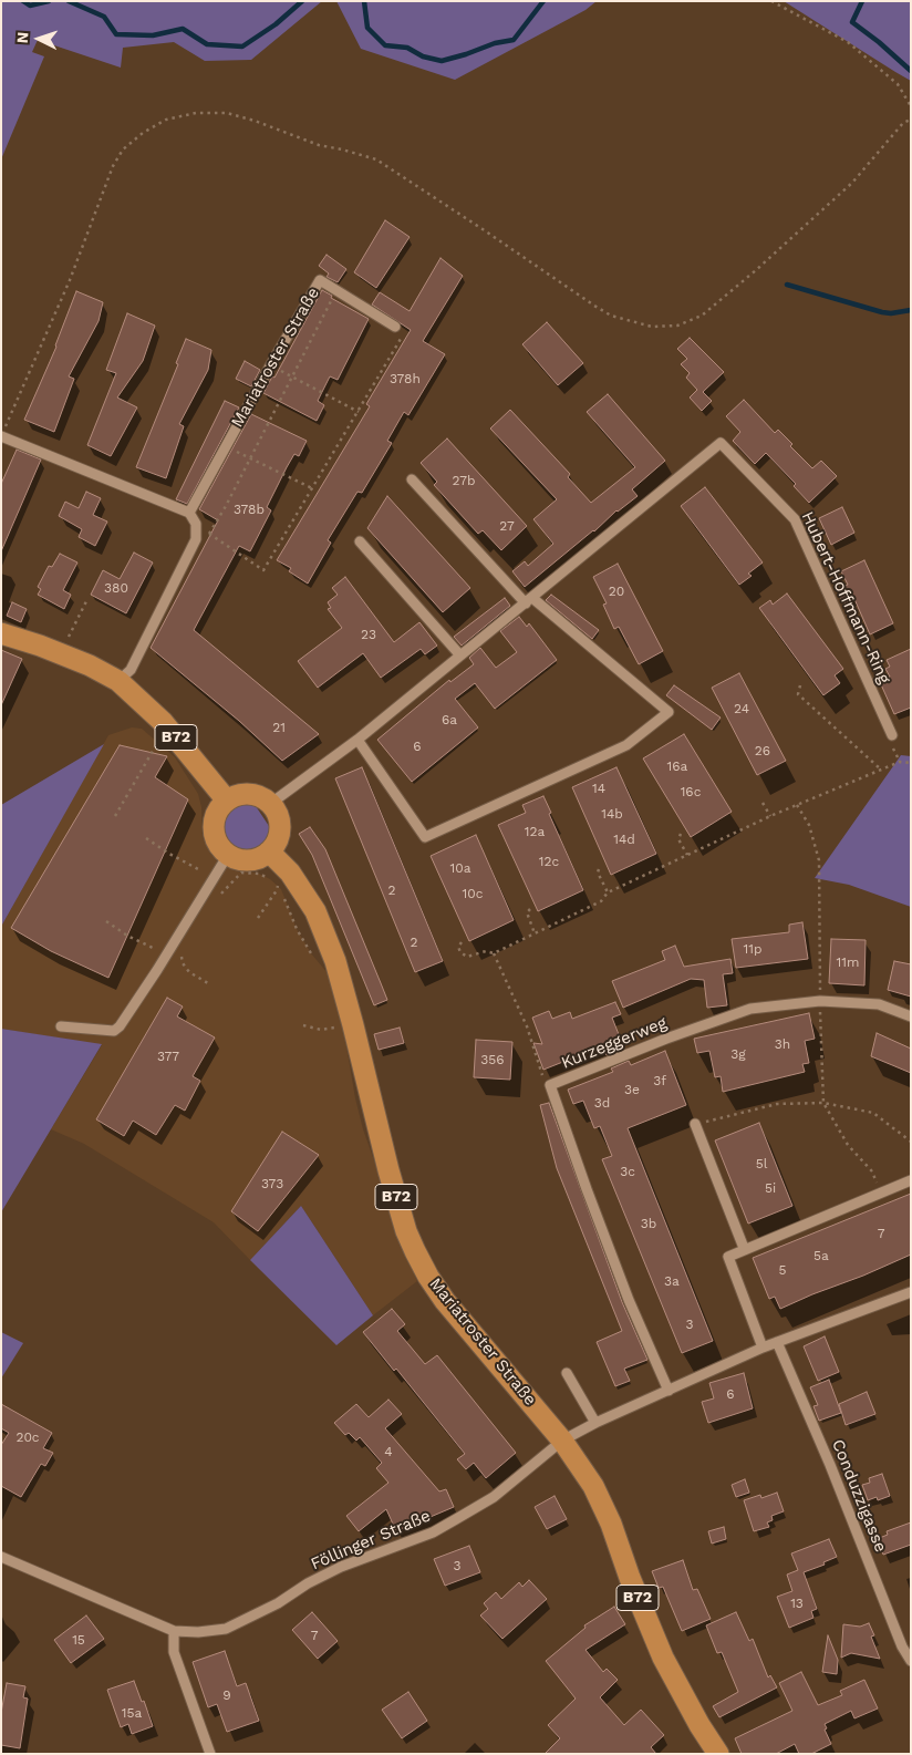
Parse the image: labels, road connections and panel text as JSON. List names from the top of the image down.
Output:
{
  "streets": {
    "main road": ["Mariatroster Straße", "B72"],
    "street": [
      "Hubert-Hoffmann-Ring",
      "Kurzeggerweg",
      "Conduzzigasse",
      "Föllinger Straße"
    ]
  },
  "crossings": [
    ["Mariatroster Straße", "Hubert-Hoffmann-Ring"],
    ["Mariatroster Straße", "B72"],
    ["Mariatroster Straße", "Föllinger Straße"],
    ["Hubert-Hoffmann-Ring", "B72"]
  ],
  "house_numbers": [
    "378h",
    "27b",
    "378b",
    "27",
    "380",
    "20",
    "23",
    "24",
    "6a",
    "21",
    "6",
    "26",
    "16a",
    "14",
    "16c",
    "14b",
    "12a",
    "14d",
    "12c",
    "10a",
    "2",
    "10c",
    "2",
    "11p",
    "11m",
    "3h",
    "3g",
    "377",
    "356",
    "3f",
    "3e",
    "3d",
    "5l",
    "3c",
    "373",
    "5i",
    "3b",
    "7",
    "5a",
    "5",
    "3a",
    "3",
    "6",
    "20c",
    "4",
    "3",
    "13",
    "7",
    "15",
    "9",
    "15a"
  ],
  "north": "left"
}
